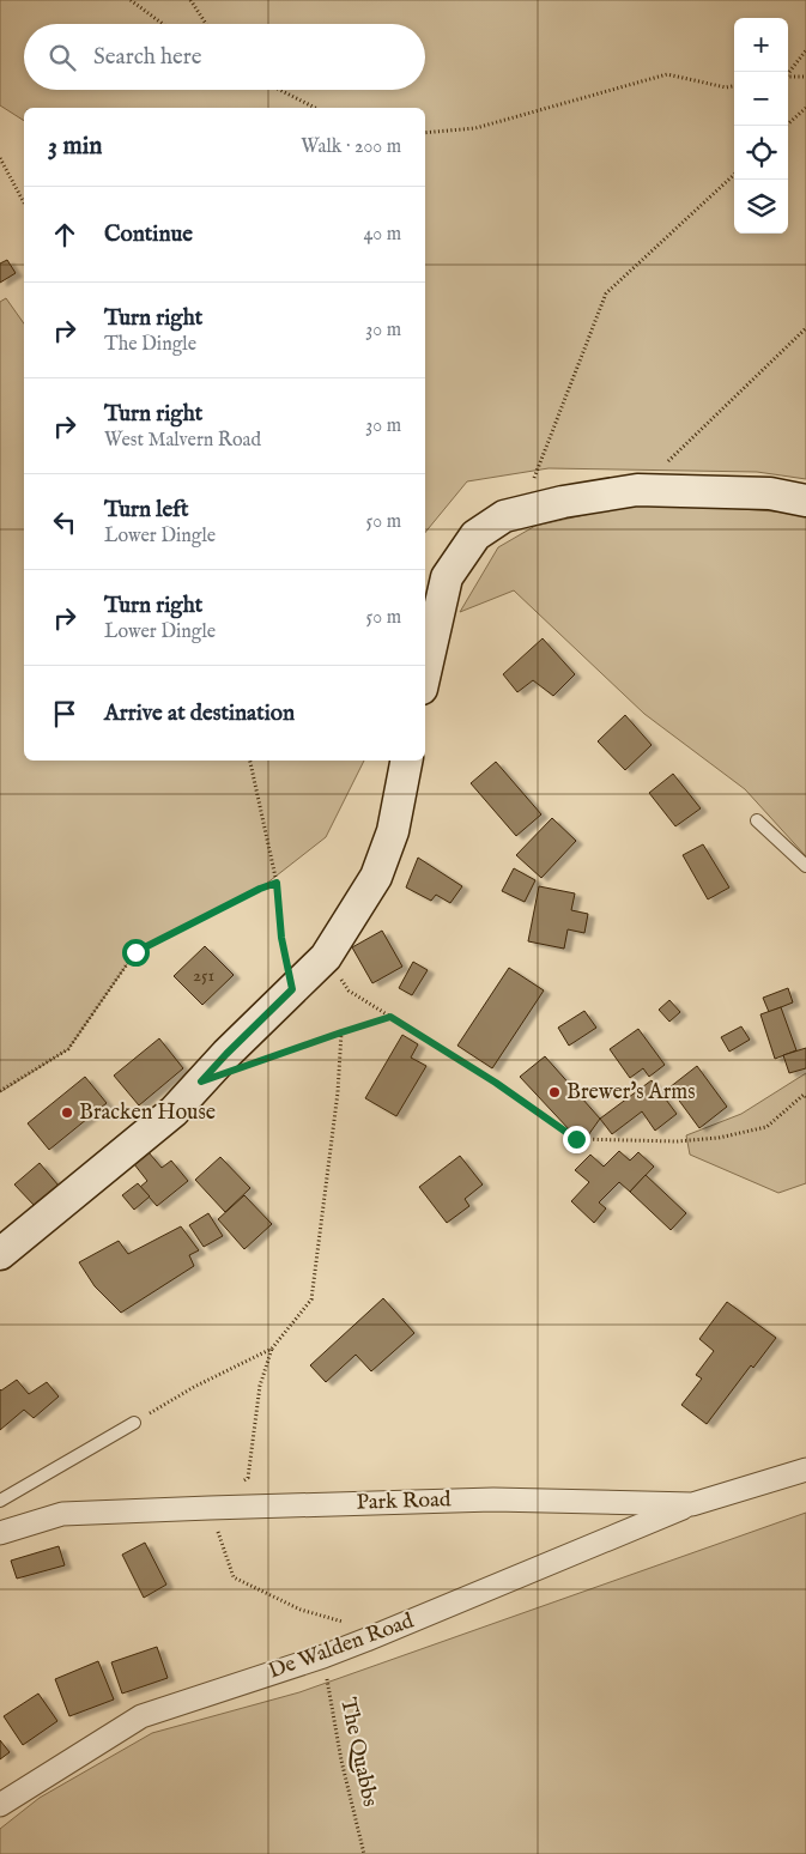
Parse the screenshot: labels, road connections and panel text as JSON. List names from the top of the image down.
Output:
{
  "streets": {
    "street": ["Park Road", "De Walden Road"],
    "path": ["The Quabbs"]
  },
  "crossings": [
    ["Park Road", "De Walden Road"],
    ["De Walden Road", "The Quabbs"]
  ],
  "places": ["Brewer's Arms", "Bracken House"],
  "house_numbers": ["251"],
  "page": {
    "map_buttons": ["+", "−"],
    "search": "Search here",
    "heading": ["3 min", "Walk · 200 m"],
    "list": [
      ["Continue", "40 m"],
      ["Turn right", "The Dingle", "30 m"],
      ["Turn right", "West Malvern Road", "30 m"],
      ["Turn left", "Lower Dingle", "50 m"],
      ["Turn right", "Lower Dingle", "50 m"],
      "Arrive at destination"
    ]
  }
}
